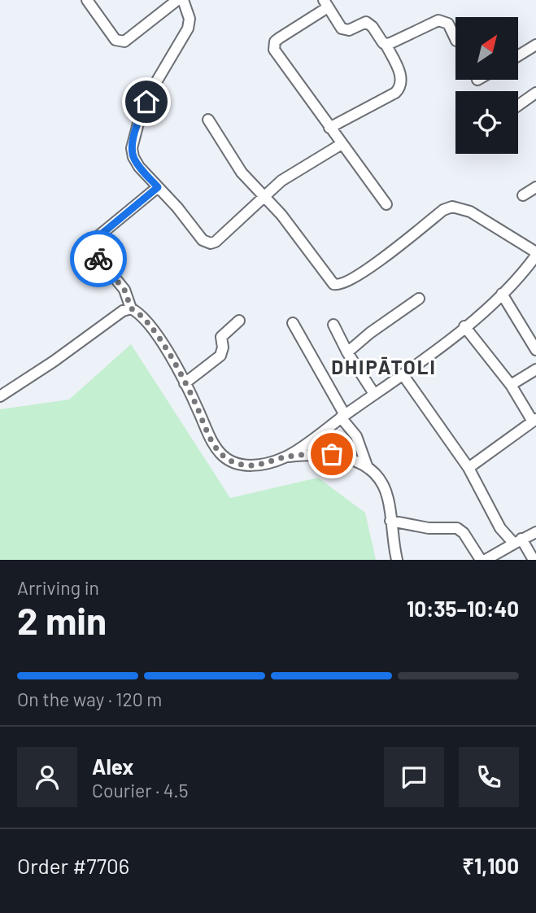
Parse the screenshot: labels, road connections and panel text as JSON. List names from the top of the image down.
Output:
{
  "districts": ["DHIPĀTOLI"],
  "north": "top right",
  "page": {
    "heading": ["2 min", "Arriving in", "10:35–10:40"],
    "panel": [
      "Alex",
      "Courier · 4.5",
      "Order #7706",
      "₹1,100"
    ],
    "bar": "On the way · 120 m"
  }
}
